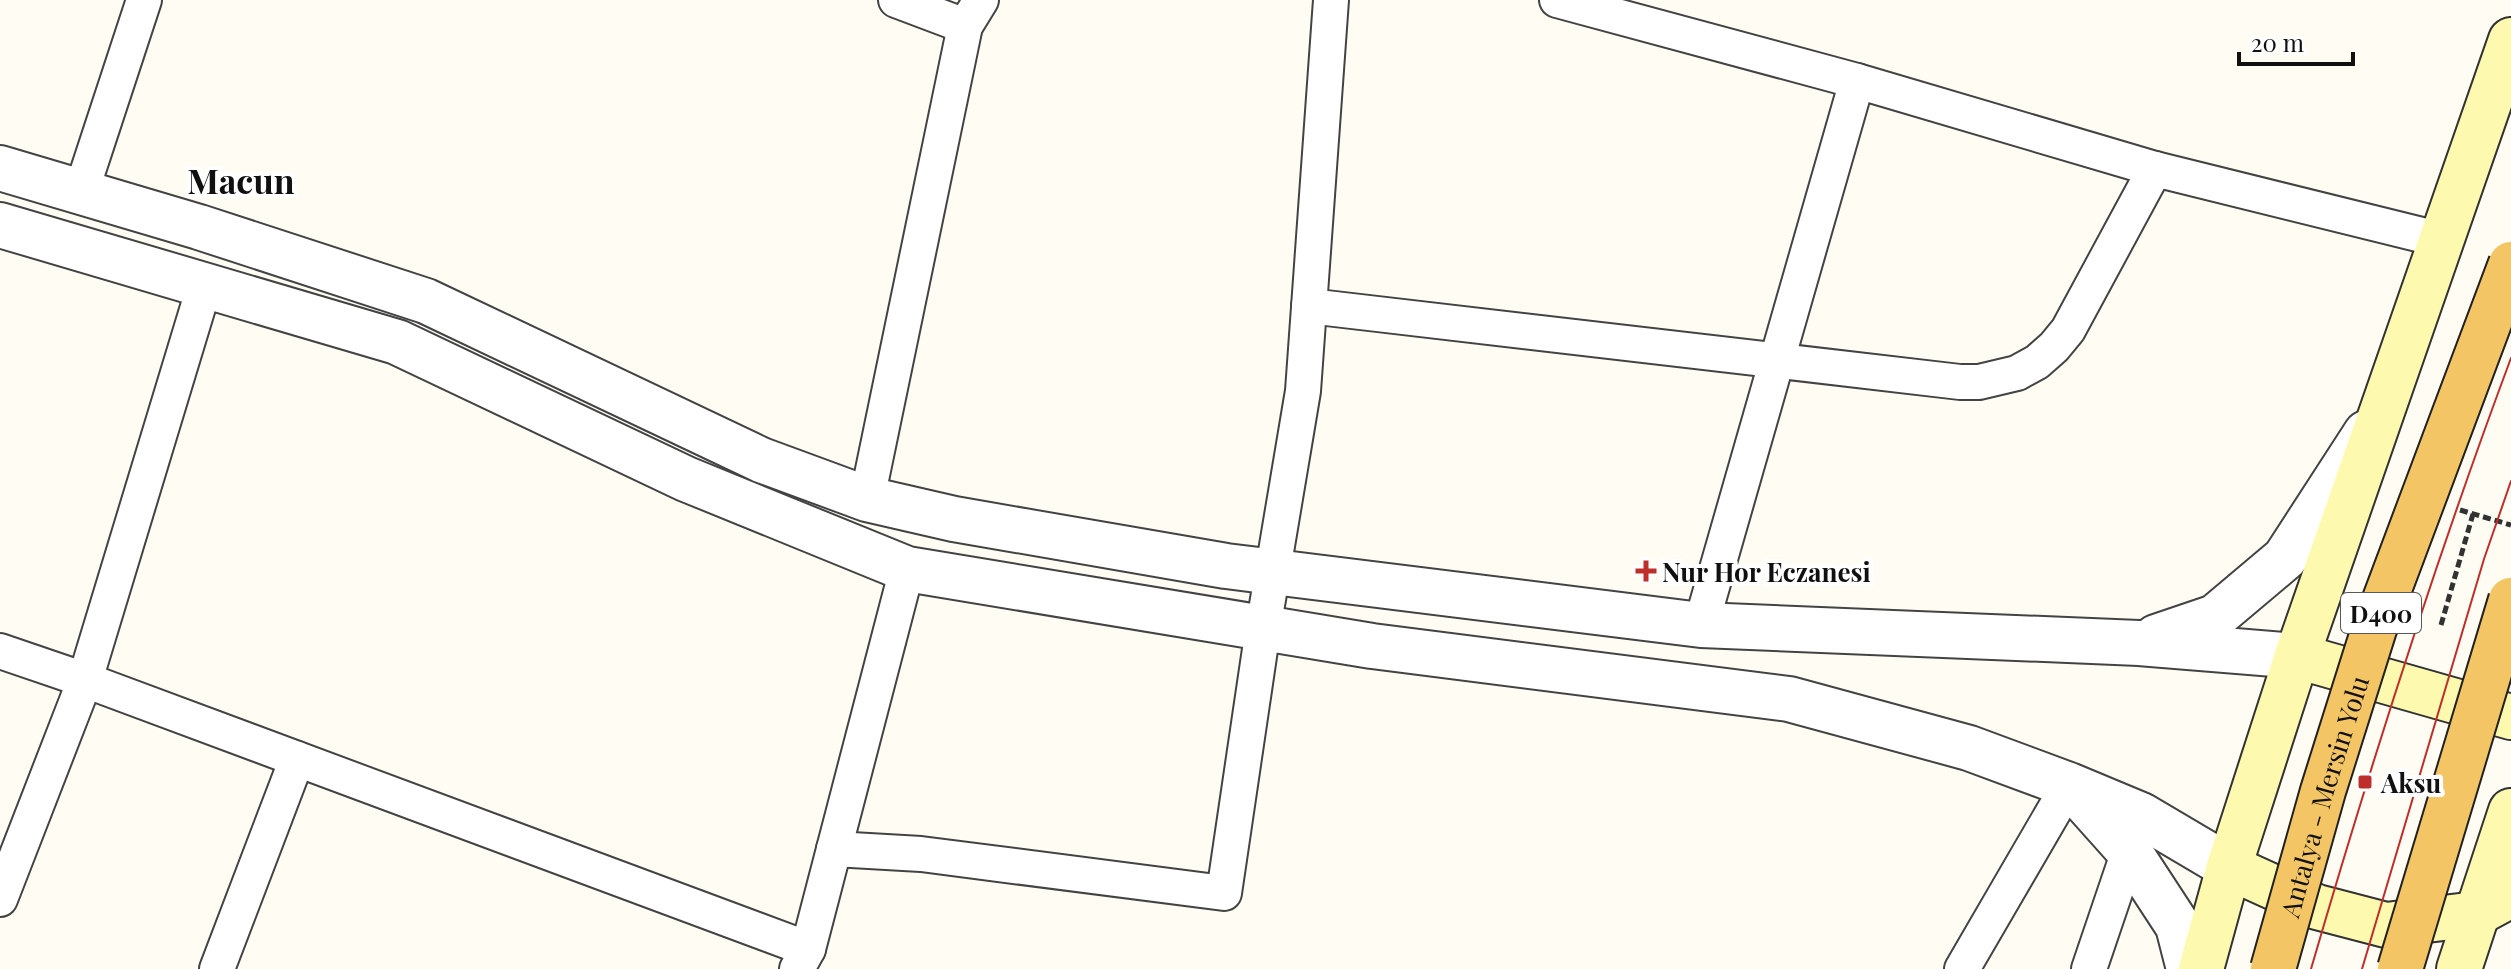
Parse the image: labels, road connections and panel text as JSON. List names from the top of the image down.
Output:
{
  "streets": {
    "highway": ["D400", "Antalya - Mersin Yolu"]
  },
  "districts": ["Macun"],
  "places": {
    "health": ["Nur Hor Eczanesi"],
    "transit": ["Aksu"]
  },
  "scale_bar": "20 m"
}
